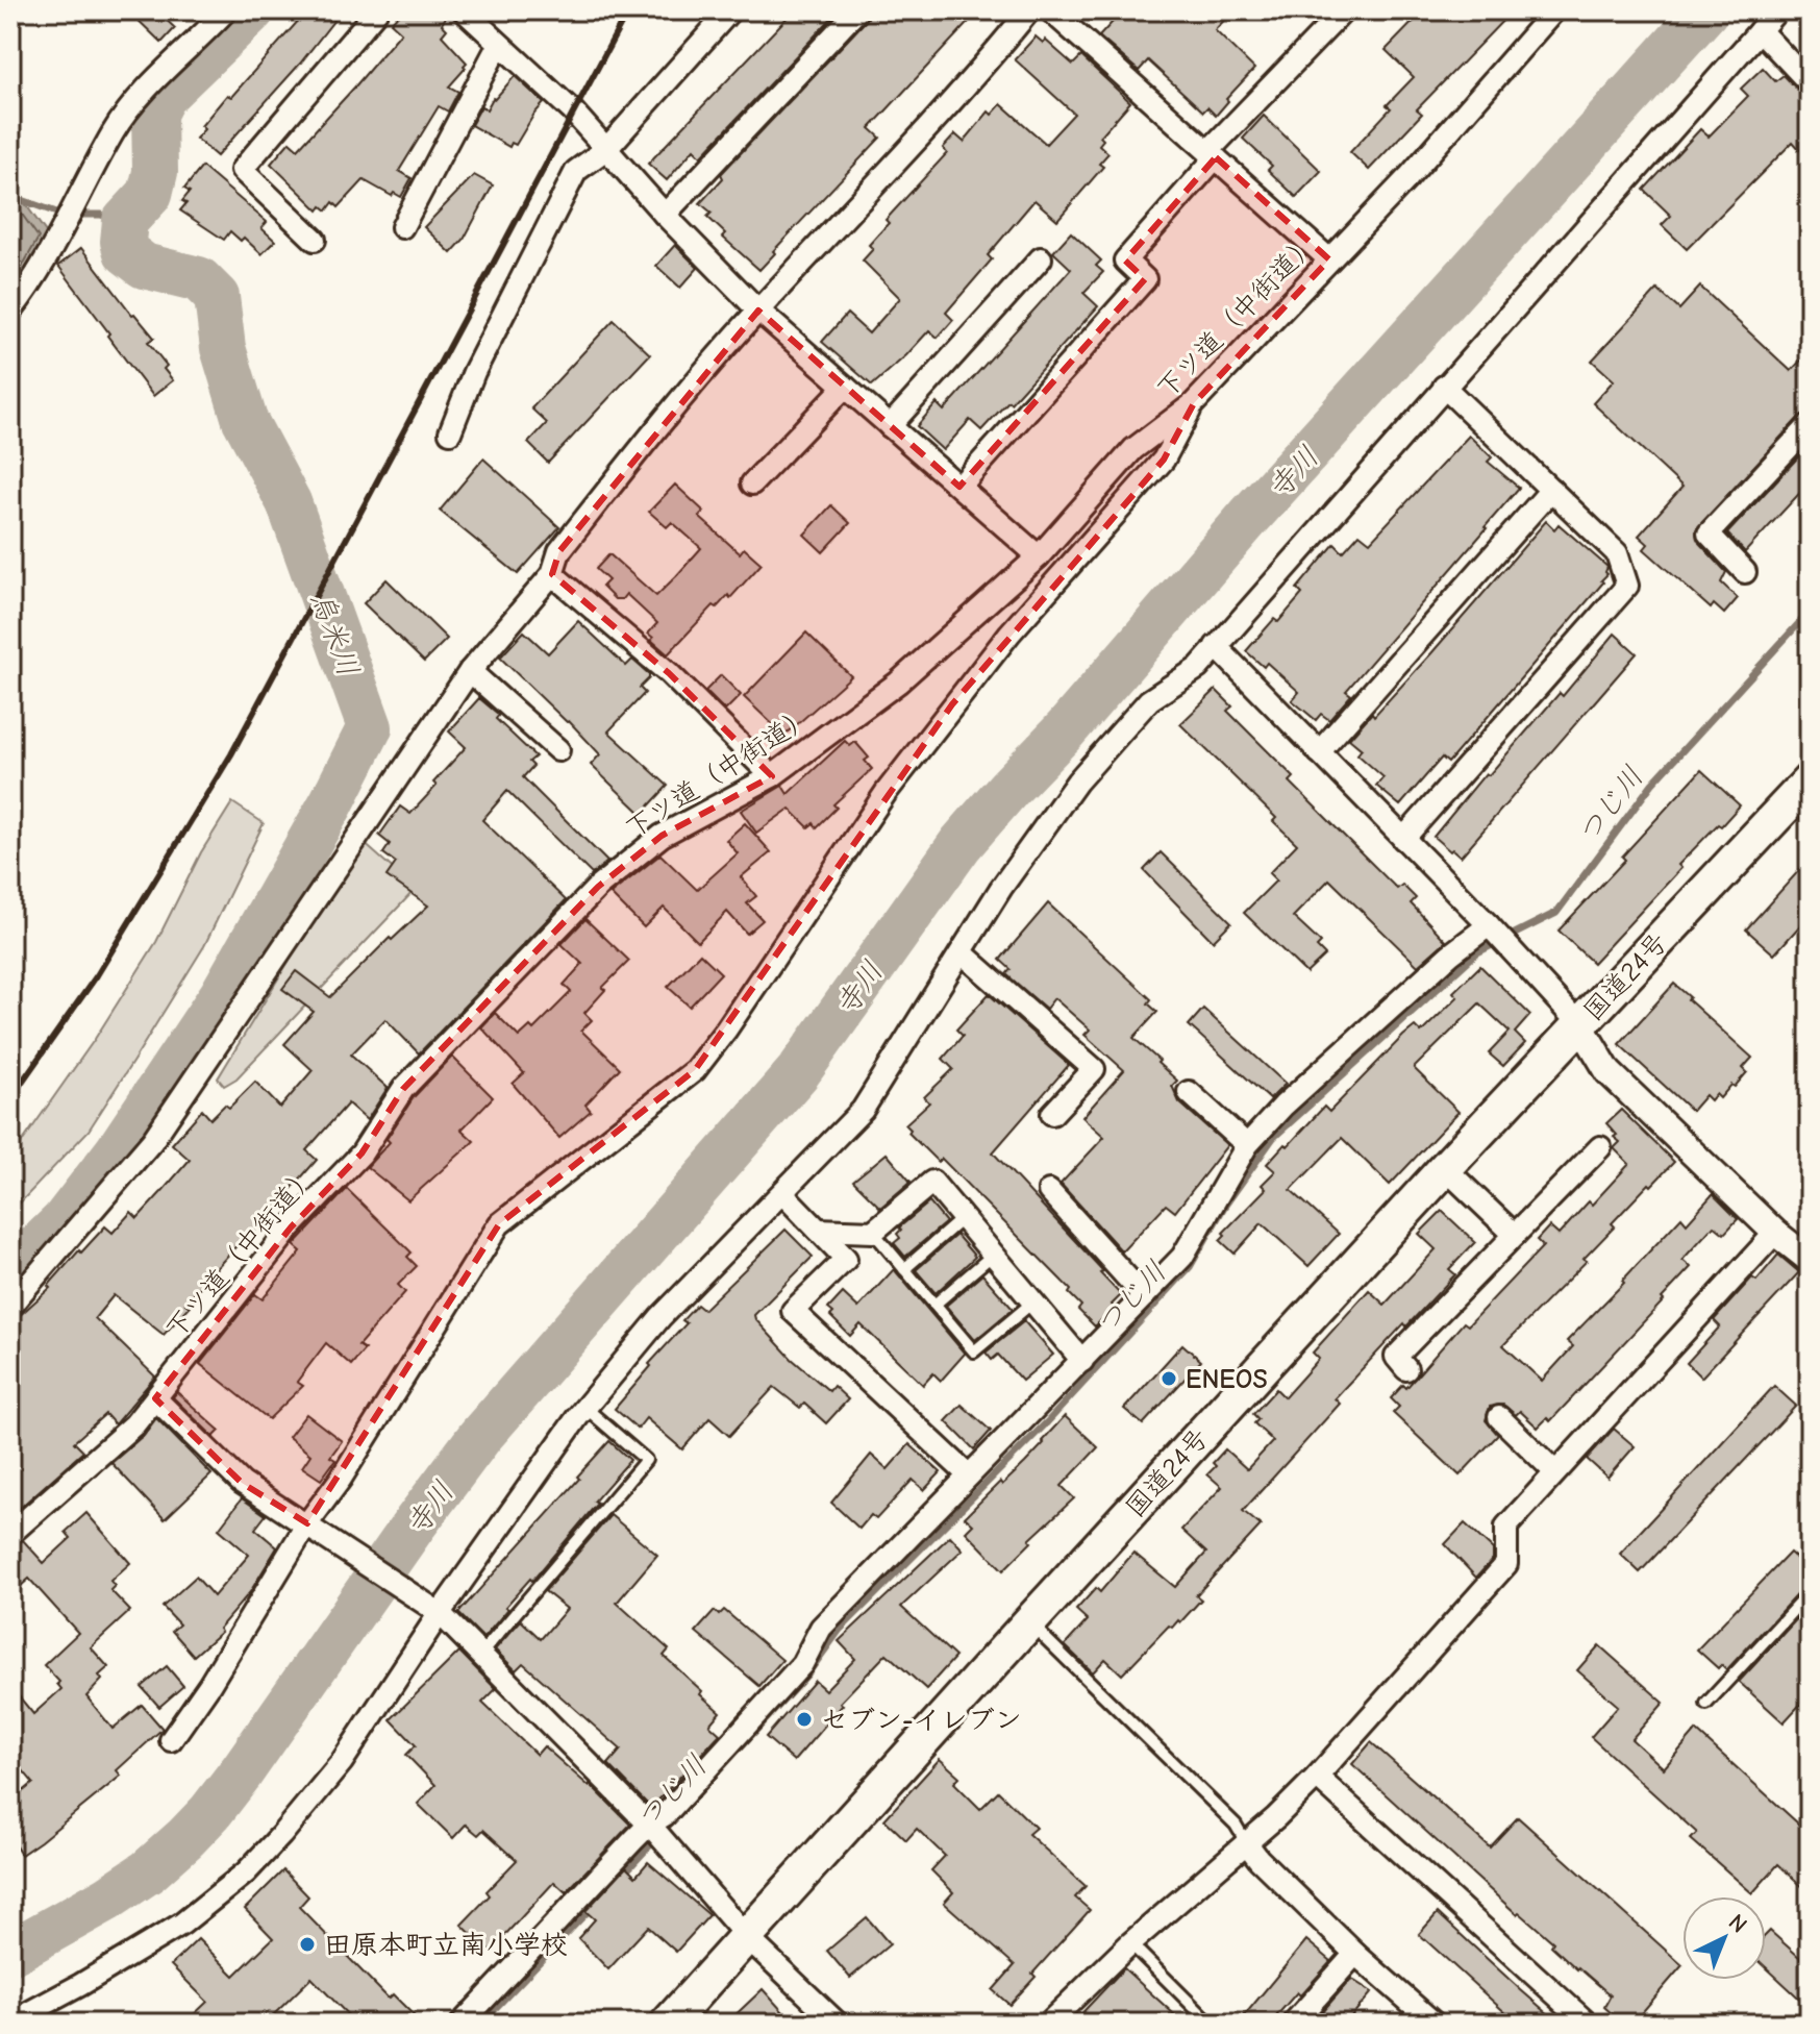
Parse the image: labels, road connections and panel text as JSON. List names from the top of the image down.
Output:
{
  "streets": {
    "highway": ["国道24号"],
    "street": ["下ツ道（中街道）"]
  },
  "water": ["寺川", "烏米川", "つじ川"],
  "places": ["ENEOS", "セブン-イレブン", "田原本町立南小学校"],
  "north": "top right"
}
